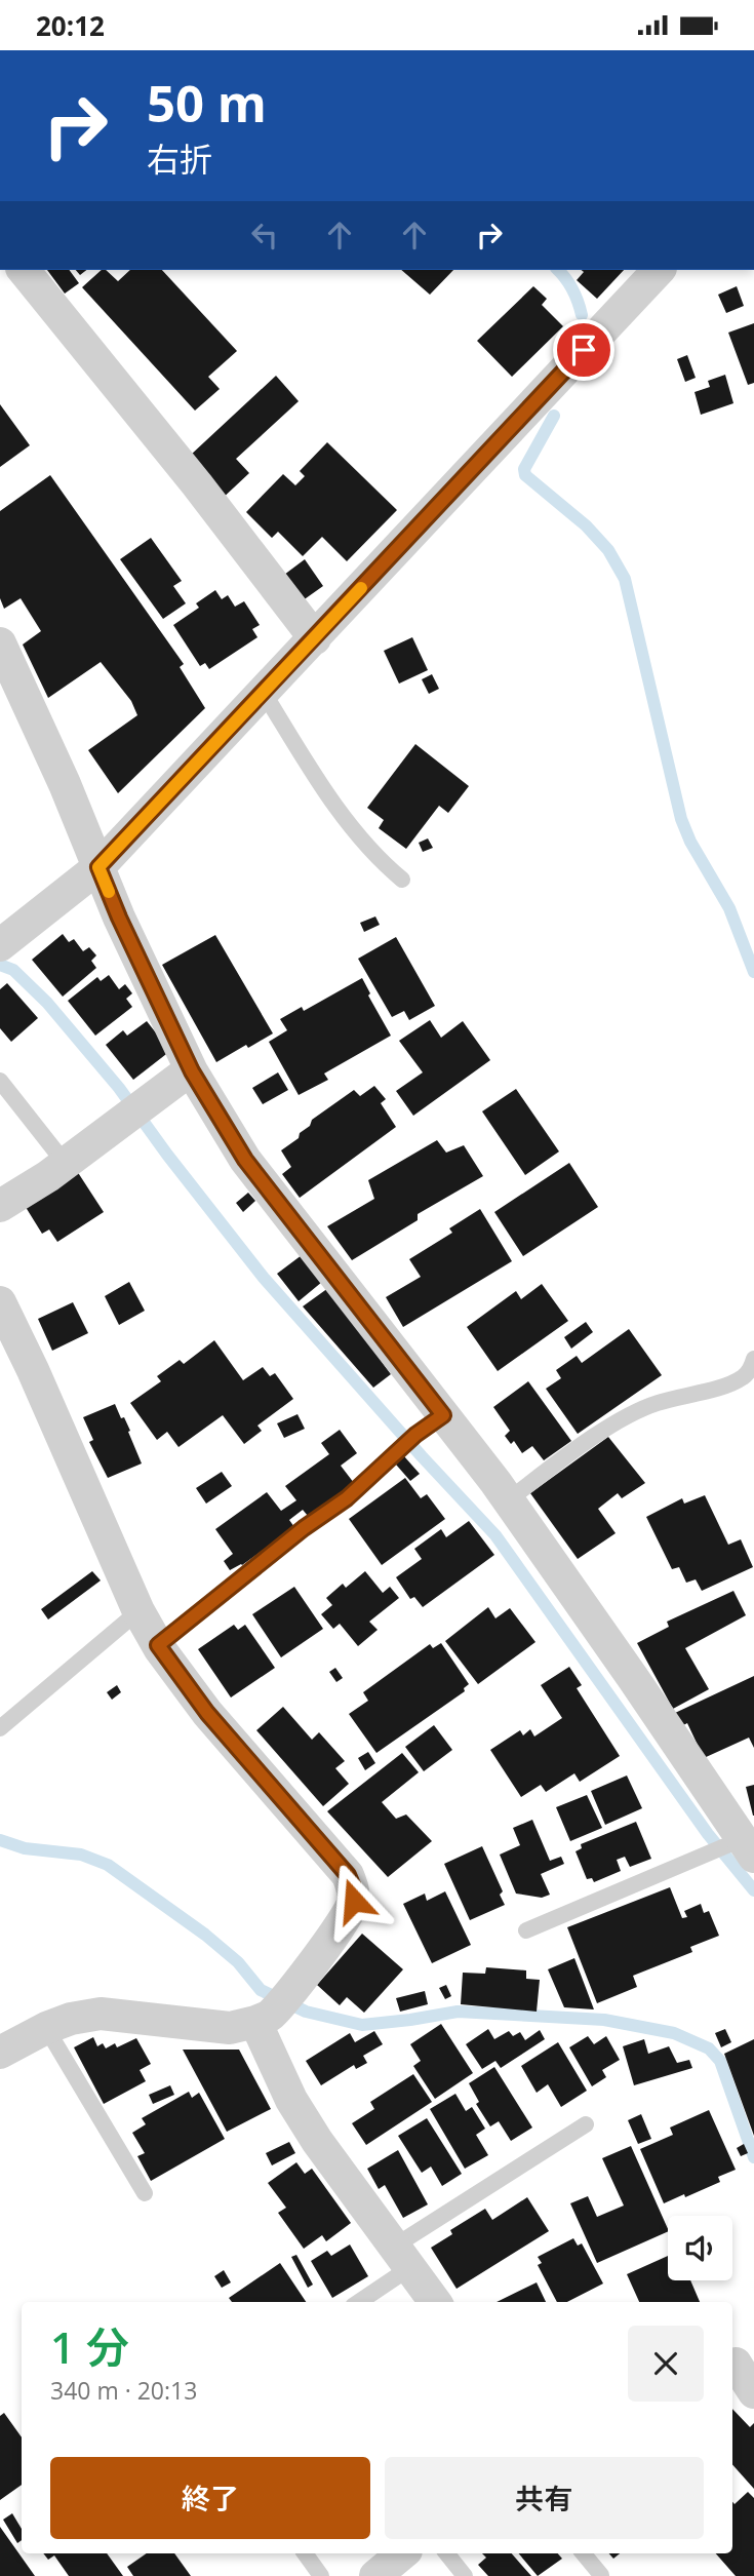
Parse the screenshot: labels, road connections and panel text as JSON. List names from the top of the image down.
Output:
{
  "page": {
    "status": "20:12",
    "turn": ["50 m", "右折"],
    "heading": ["1 分", "340 m · 20:13"],
    "buttons": ["終了", "共有"]
  }
}
